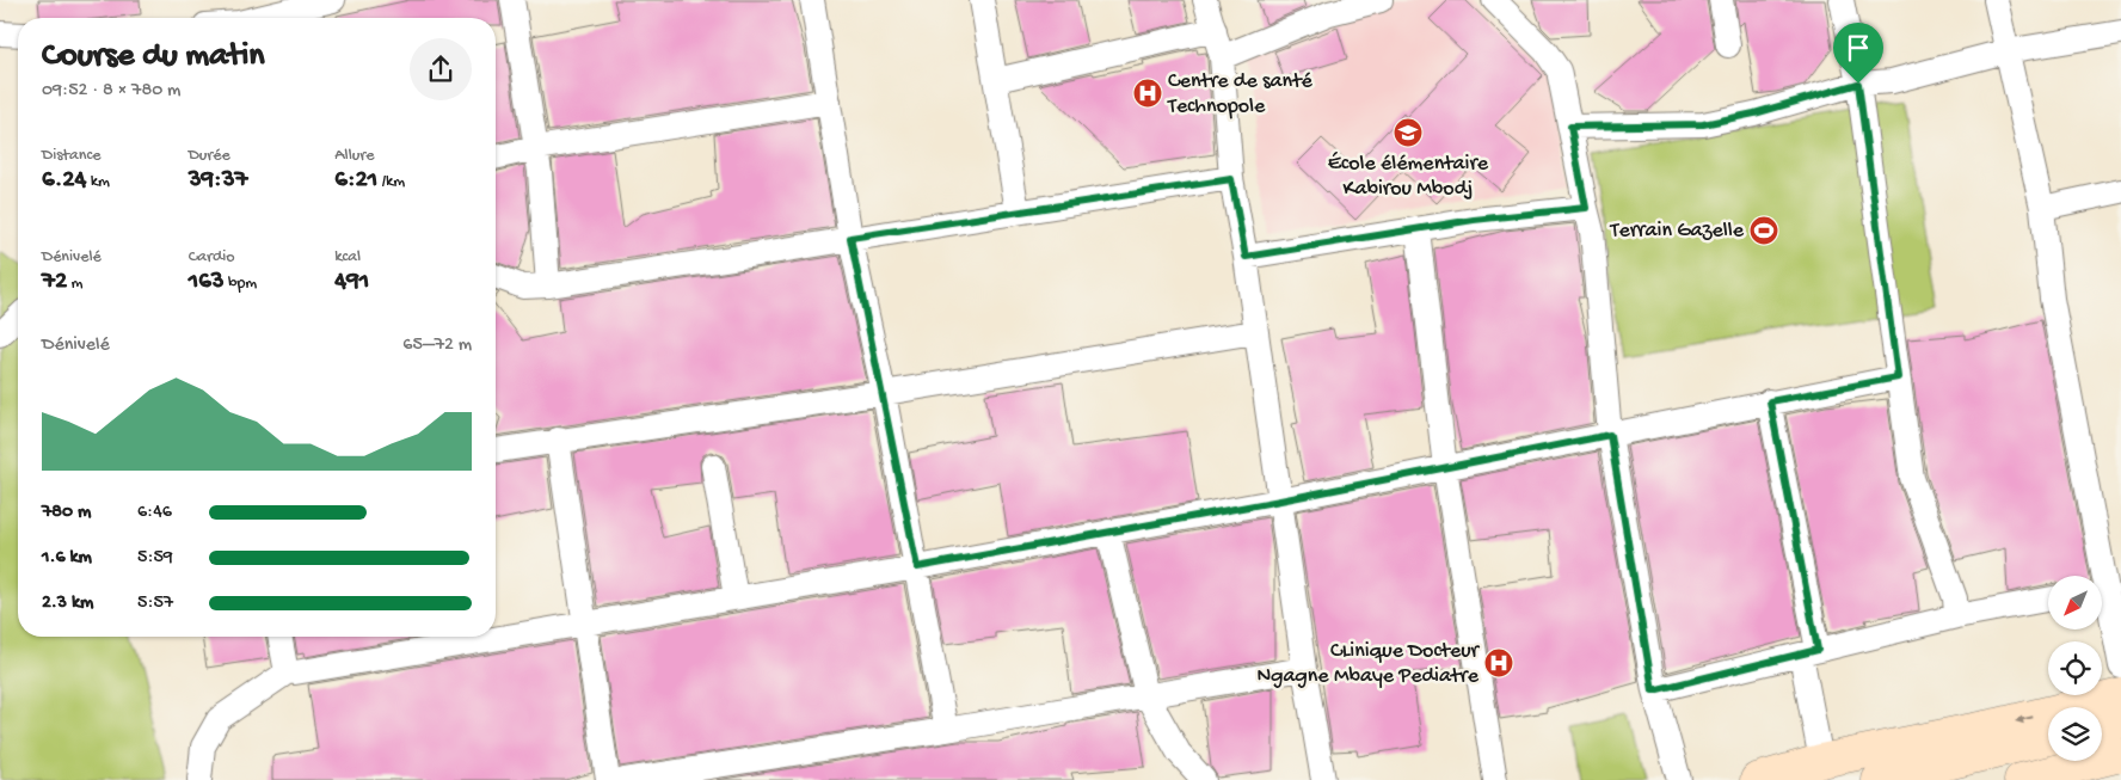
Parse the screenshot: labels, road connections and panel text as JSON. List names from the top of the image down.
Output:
{
  "places": {
    "hospital": ["Centre de santé Technopole", "CLinique Docteur Ngagne Mbaye Pediatre"],
    "school or university": ["École élémentaire Kabirou Mbodj"],
    "sports": ["Terrain Gazelle"]
  },
  "north": "bottom left",
  "page": {
    "heading": ["Course du matin", "09:52 · 8 × 780 m"],
    "stats": [
      ["Distance", "6.24 km"],
      ["Durée", "39:37"],
      ["Allure", "6:21 /km"],
      ["Dénivelé", "72 m"],
      ["Cardio", "163 bpm"],
      ["kcal", "491"]
    ],
    "chart": ["Dénivelé", "65–72 m"],
    "list": [
      {
        "name": "780 m",
        "note": "6:46"
      },
      {
        "name": "1.6 km",
        "note": "5:59"
      },
      {
        "name": "2.3 km",
        "note": "5:57"
      }
    ]
  }
}
